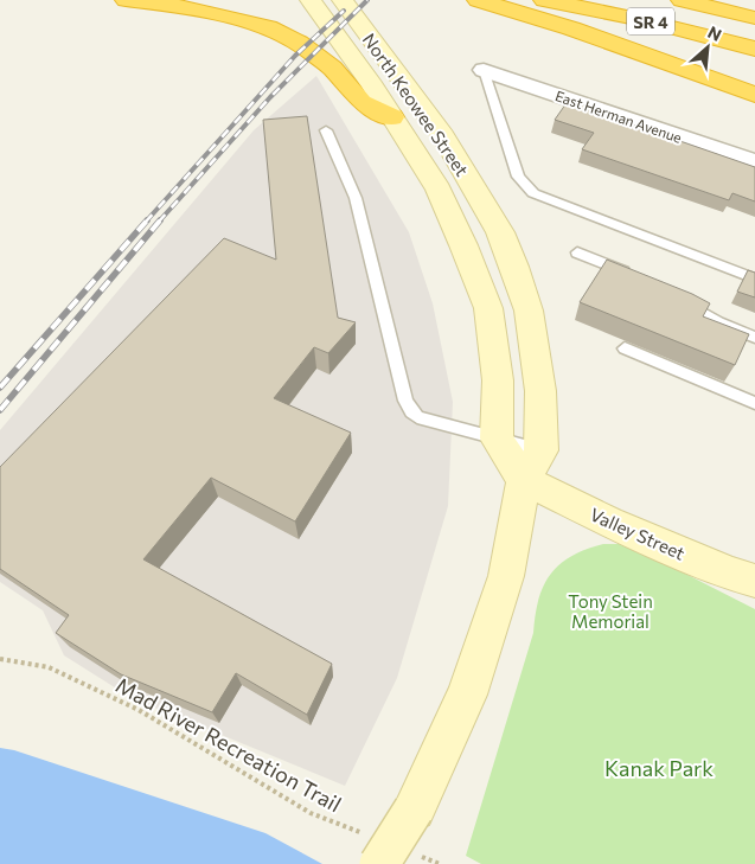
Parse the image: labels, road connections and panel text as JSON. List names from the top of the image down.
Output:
{
  "streets": {
    "highway": ["SR 4"],
    "main road": ["North Keowee Street", "Valley Street"],
    "street": ["East Herman Avenue"],
    "path": ["Mad River Recreation Trail"]
  },
  "crossings": [
    ["North Keowee Street", "Valley Street"],
    ["North Keowee Street", "Mad River Recreation Trail"]
  ],
  "parks": ["Tony Stein Memorial", "Kanak Park"],
  "north": "top right"
}
